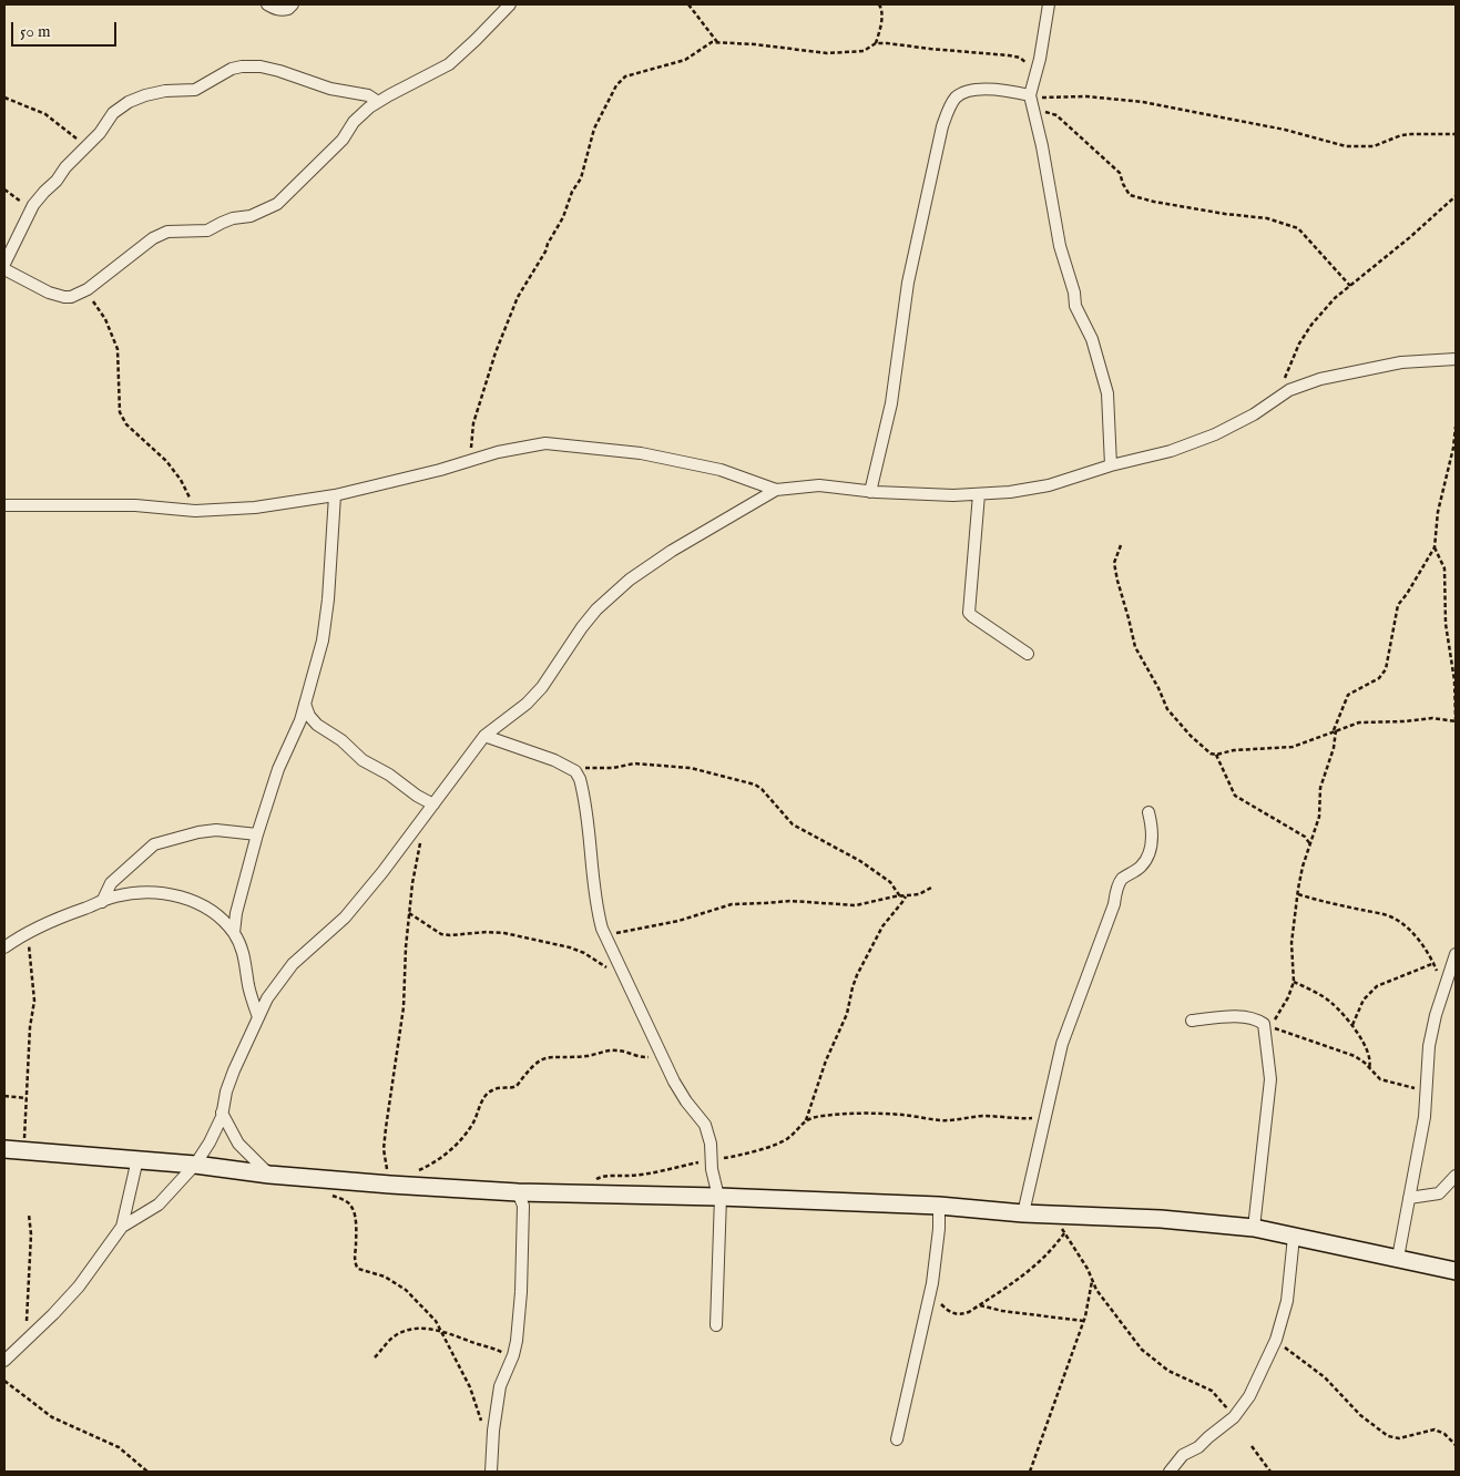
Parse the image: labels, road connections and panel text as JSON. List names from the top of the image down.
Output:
{
  "scale_bar": "50 m"
}
